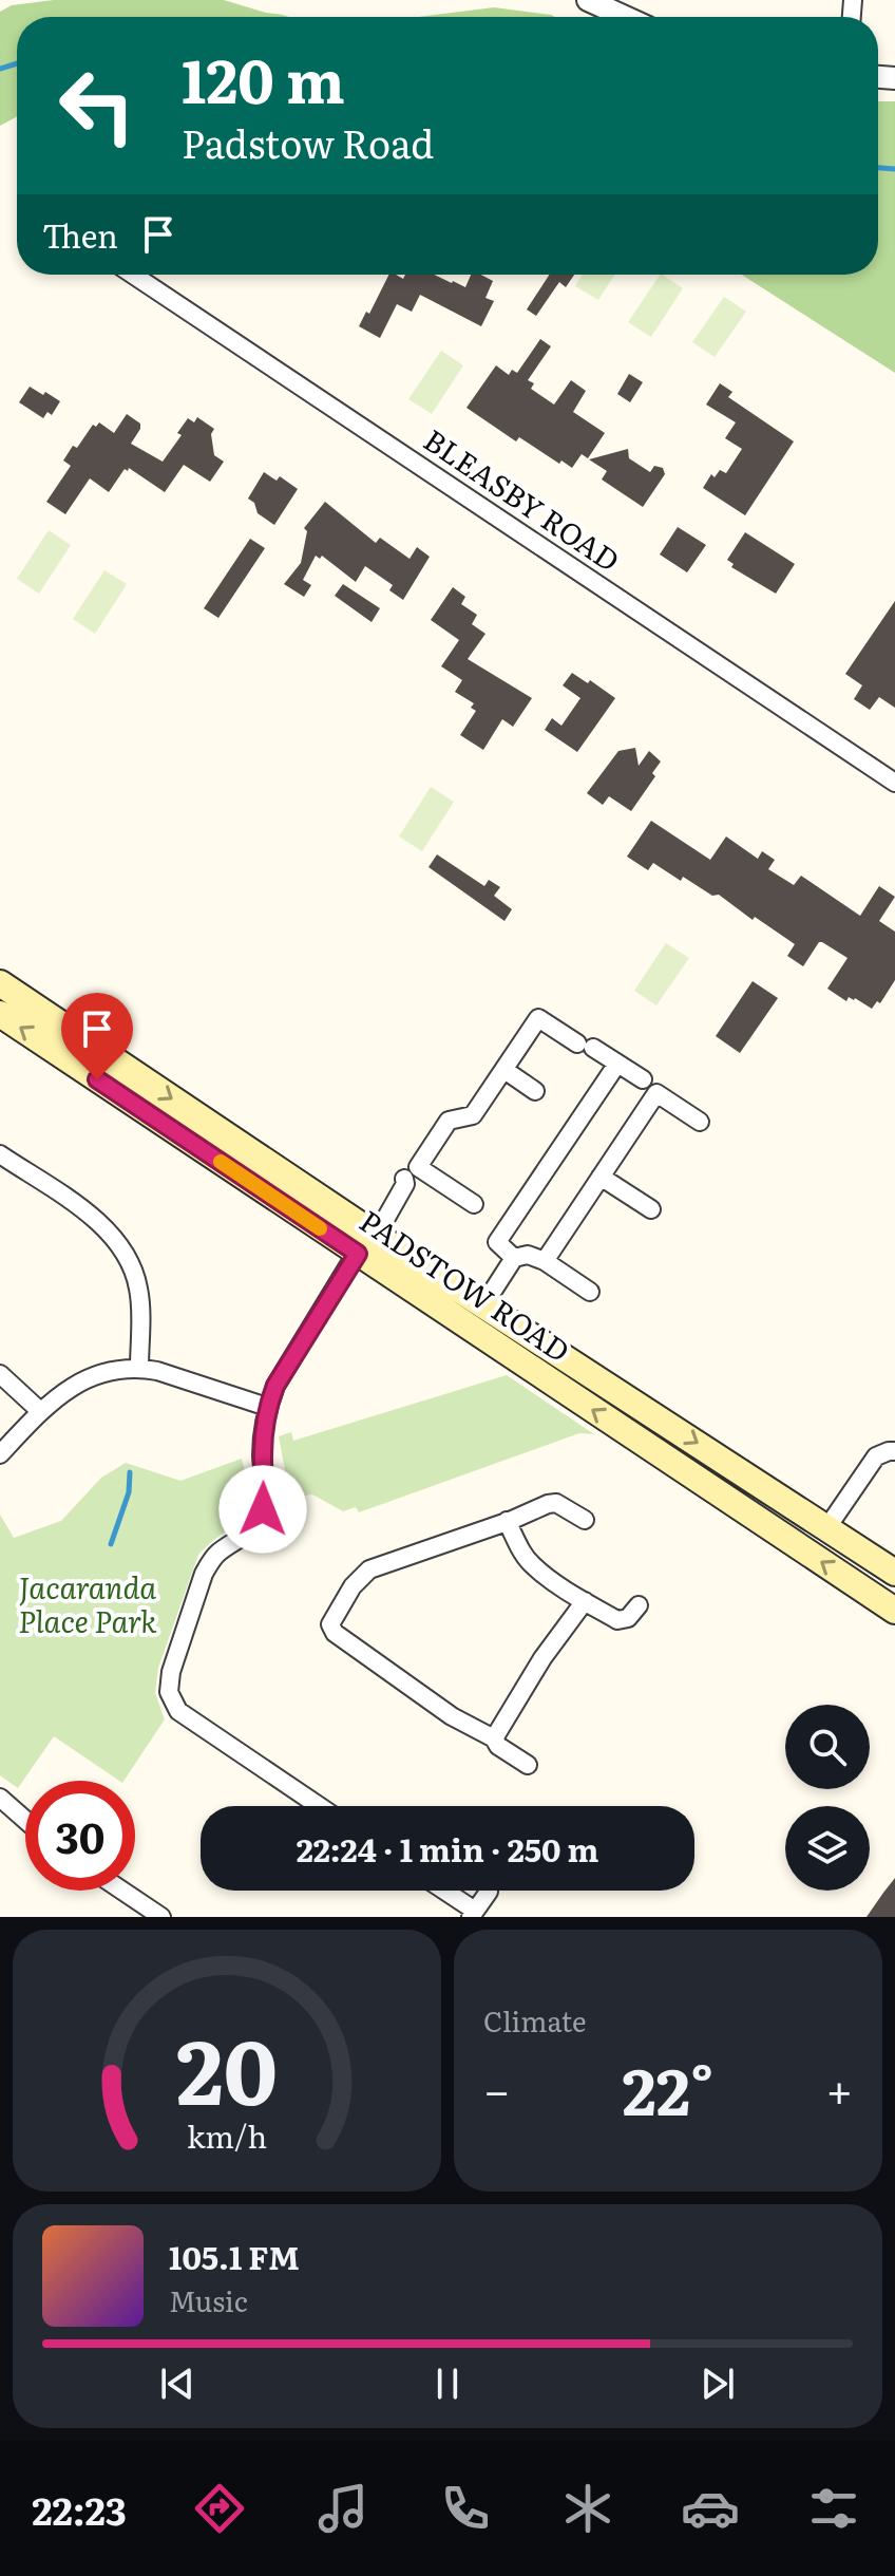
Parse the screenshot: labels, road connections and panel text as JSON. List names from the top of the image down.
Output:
{
  "streets": {
    "main road": ["PADSTOW ROAD"],
    "street": ["BLEASBY ROAD"]
  },
  "parks": ["Jacaranda Place Park"],
  "page": {
    "turn": ["120 m", "Padstow Road"],
    "then": "Then",
    "limit": "30",
    "trip": "22:24 · 1 min · 250 m",
    "tile": "Climate",
    "heat": ["−", "22°", "+"],
    "song": ["105.1 FM", "Music"],
    "tabs": "22:23",
    "gauge": ["20", "km/h"]
  }
}
